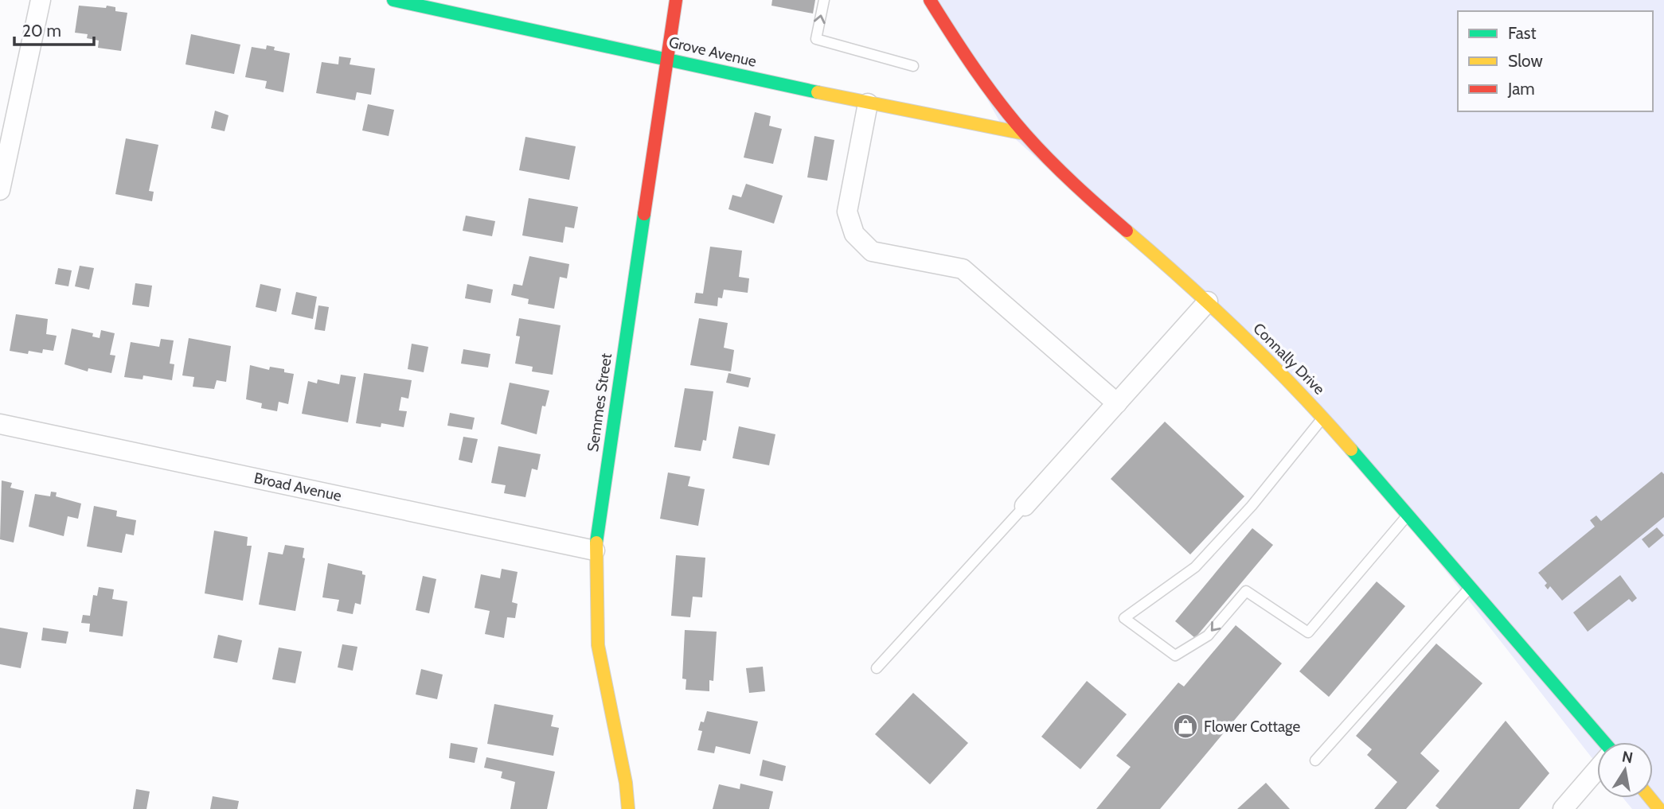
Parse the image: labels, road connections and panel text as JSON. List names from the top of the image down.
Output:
{
  "streets": {
    "street": [
      "Grove Avenue",
      "Connally Drive",
      "Semmes Street",
      "Broad Avenue"
    ]
  },
  "crossings": [
    ["Grove Avenue", "Connally Drive"],
    ["Grove Avenue", "Semmes Street"],
    ["Semmes Street", "Broad Avenue"]
  ],
  "places": {
    "shop": ["Flower Cottage"]
  },
  "legend": ["Fast", "Slow", "Jam"],
  "scale_bar": "20 m",
  "north": "top"
}
